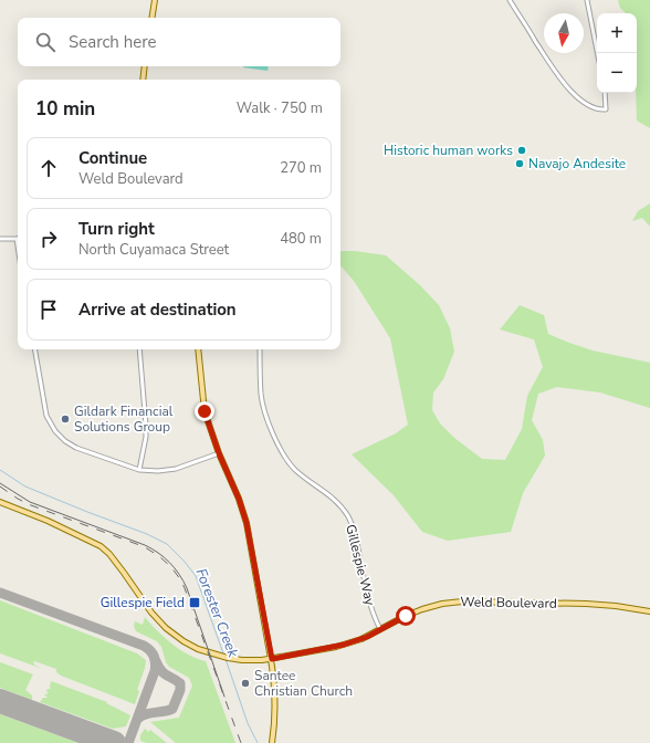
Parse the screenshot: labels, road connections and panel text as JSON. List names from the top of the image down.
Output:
{
  "streets": {
    "main road": ["Weld Boulevard"],
    "street": ["Gillespie Way"]
  },
  "crossings": [
    ["Gillespie Way", "Weld Boulevard"]
  ],
  "water": ["Forester Creek"],
  "places": {
    "other": [
      "Historic human works",
      "Navajo Andesite",
      "Gildark Financial Solutions Group",
      "Santee Christian Church"
    ],
    "transit": ["Gillespie Field"]
  },
  "north": "bottom",
  "page": {
    "map_buttons": ["+", "−"],
    "search": "Search here",
    "heading": ["10 min", "Walk · 750 m"],
    "list": [
      ["Continue", "Weld Boulevard", "270 m"],
      ["Turn right", "North Cuyamaca Street", "480 m"],
      "Arrive at destination"
    ]
  }
}
